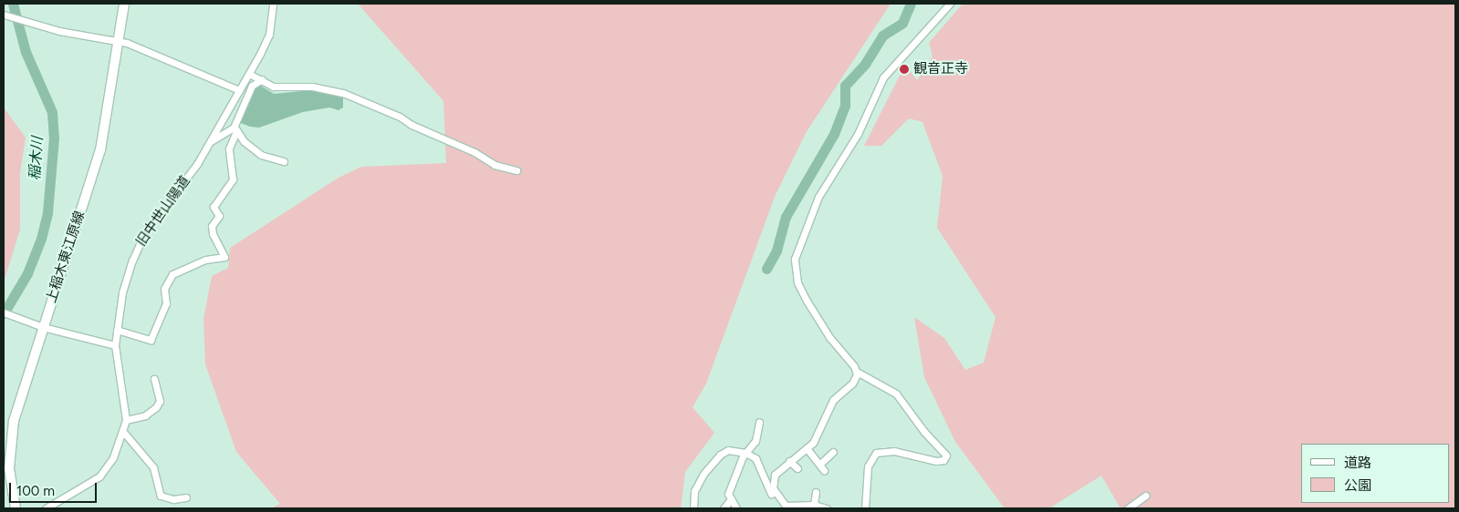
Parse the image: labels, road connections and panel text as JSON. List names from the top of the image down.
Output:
{
  "streets": {
    "main road": ["上稲木東江原線"],
    "street": ["旧中世山陽道"]
  },
  "water": ["稲木川"],
  "places": ["観音正寺"],
  "legend": ["道路", "公園"],
  "scale_bar": "100 m"
}
